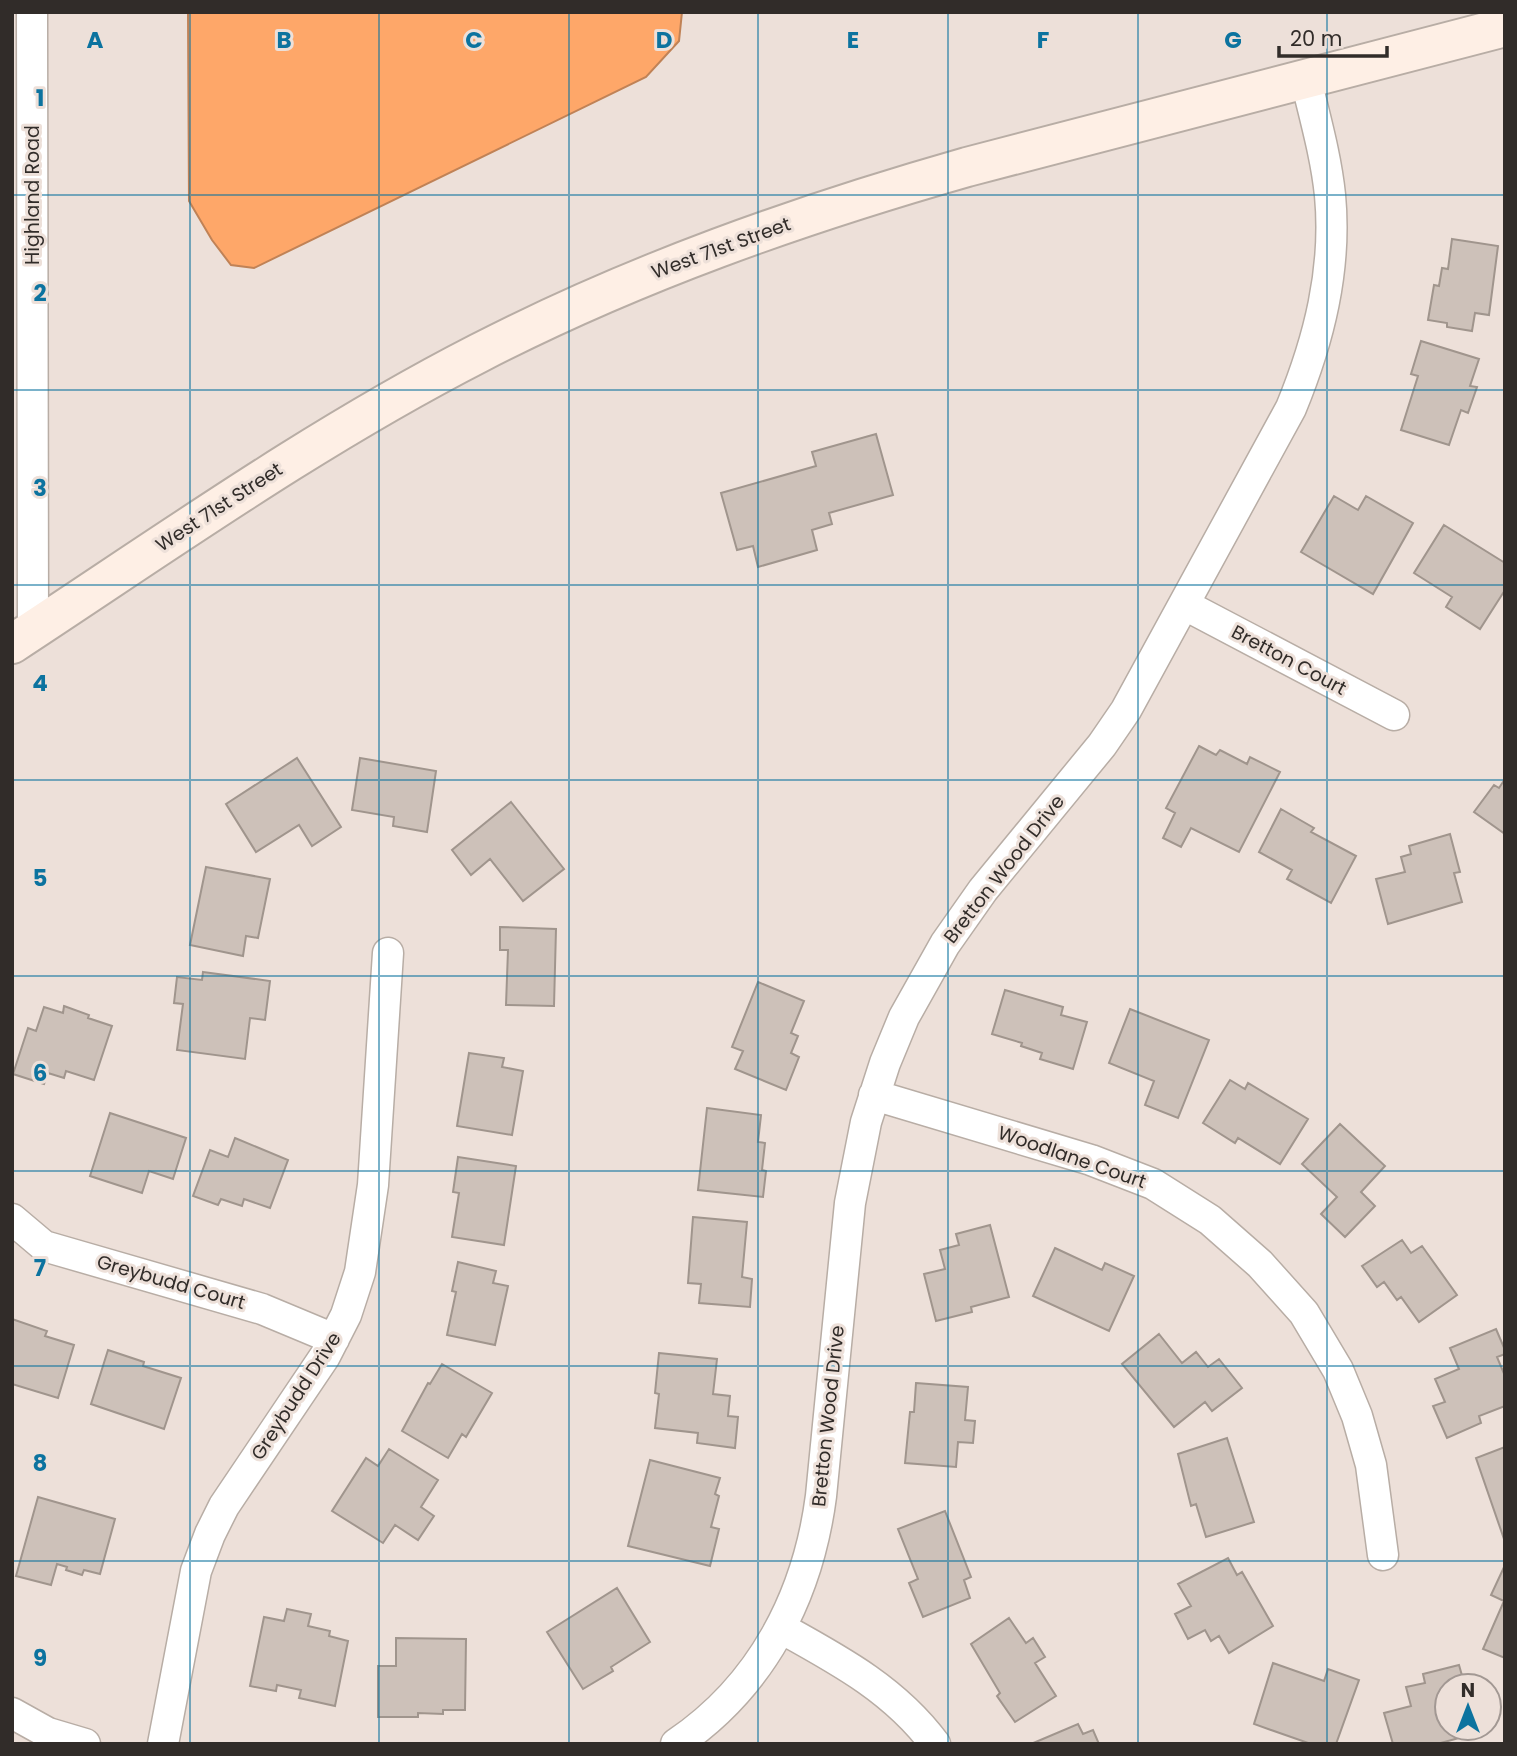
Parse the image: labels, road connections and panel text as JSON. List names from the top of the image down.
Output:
{
  "streets": {
    "main road": ["West 71st Street"],
    "street": [
      "Highland Road",
      "Bretton Court",
      "Bretton Wood Drive",
      "Woodlane Court",
      "Greybudd Court",
      "Greybudd Drive"
    ]
  },
  "crossings": [
    ["Highland Road", "West 71st Street"],
    ["West 71st Street", "Bretton Wood Drive"],
    ["Bretton Court", "Bretton Wood Drive"],
    ["Bretton Wood Drive", "Woodlane Court"],
    ["Greybudd Court", "Greybudd Drive"]
  ],
  "scale_bar": "20 m",
  "north": "top",
  "grid": {
    "columns": [
      "A",
      "B",
      "C",
      "D",
      "E",
      "F",
      "G"
    ],
    "rows": [
      "1",
      "2",
      "3",
      "4",
      "5",
      "6",
      "7",
      "8",
      "9"
    ]
  }
}
